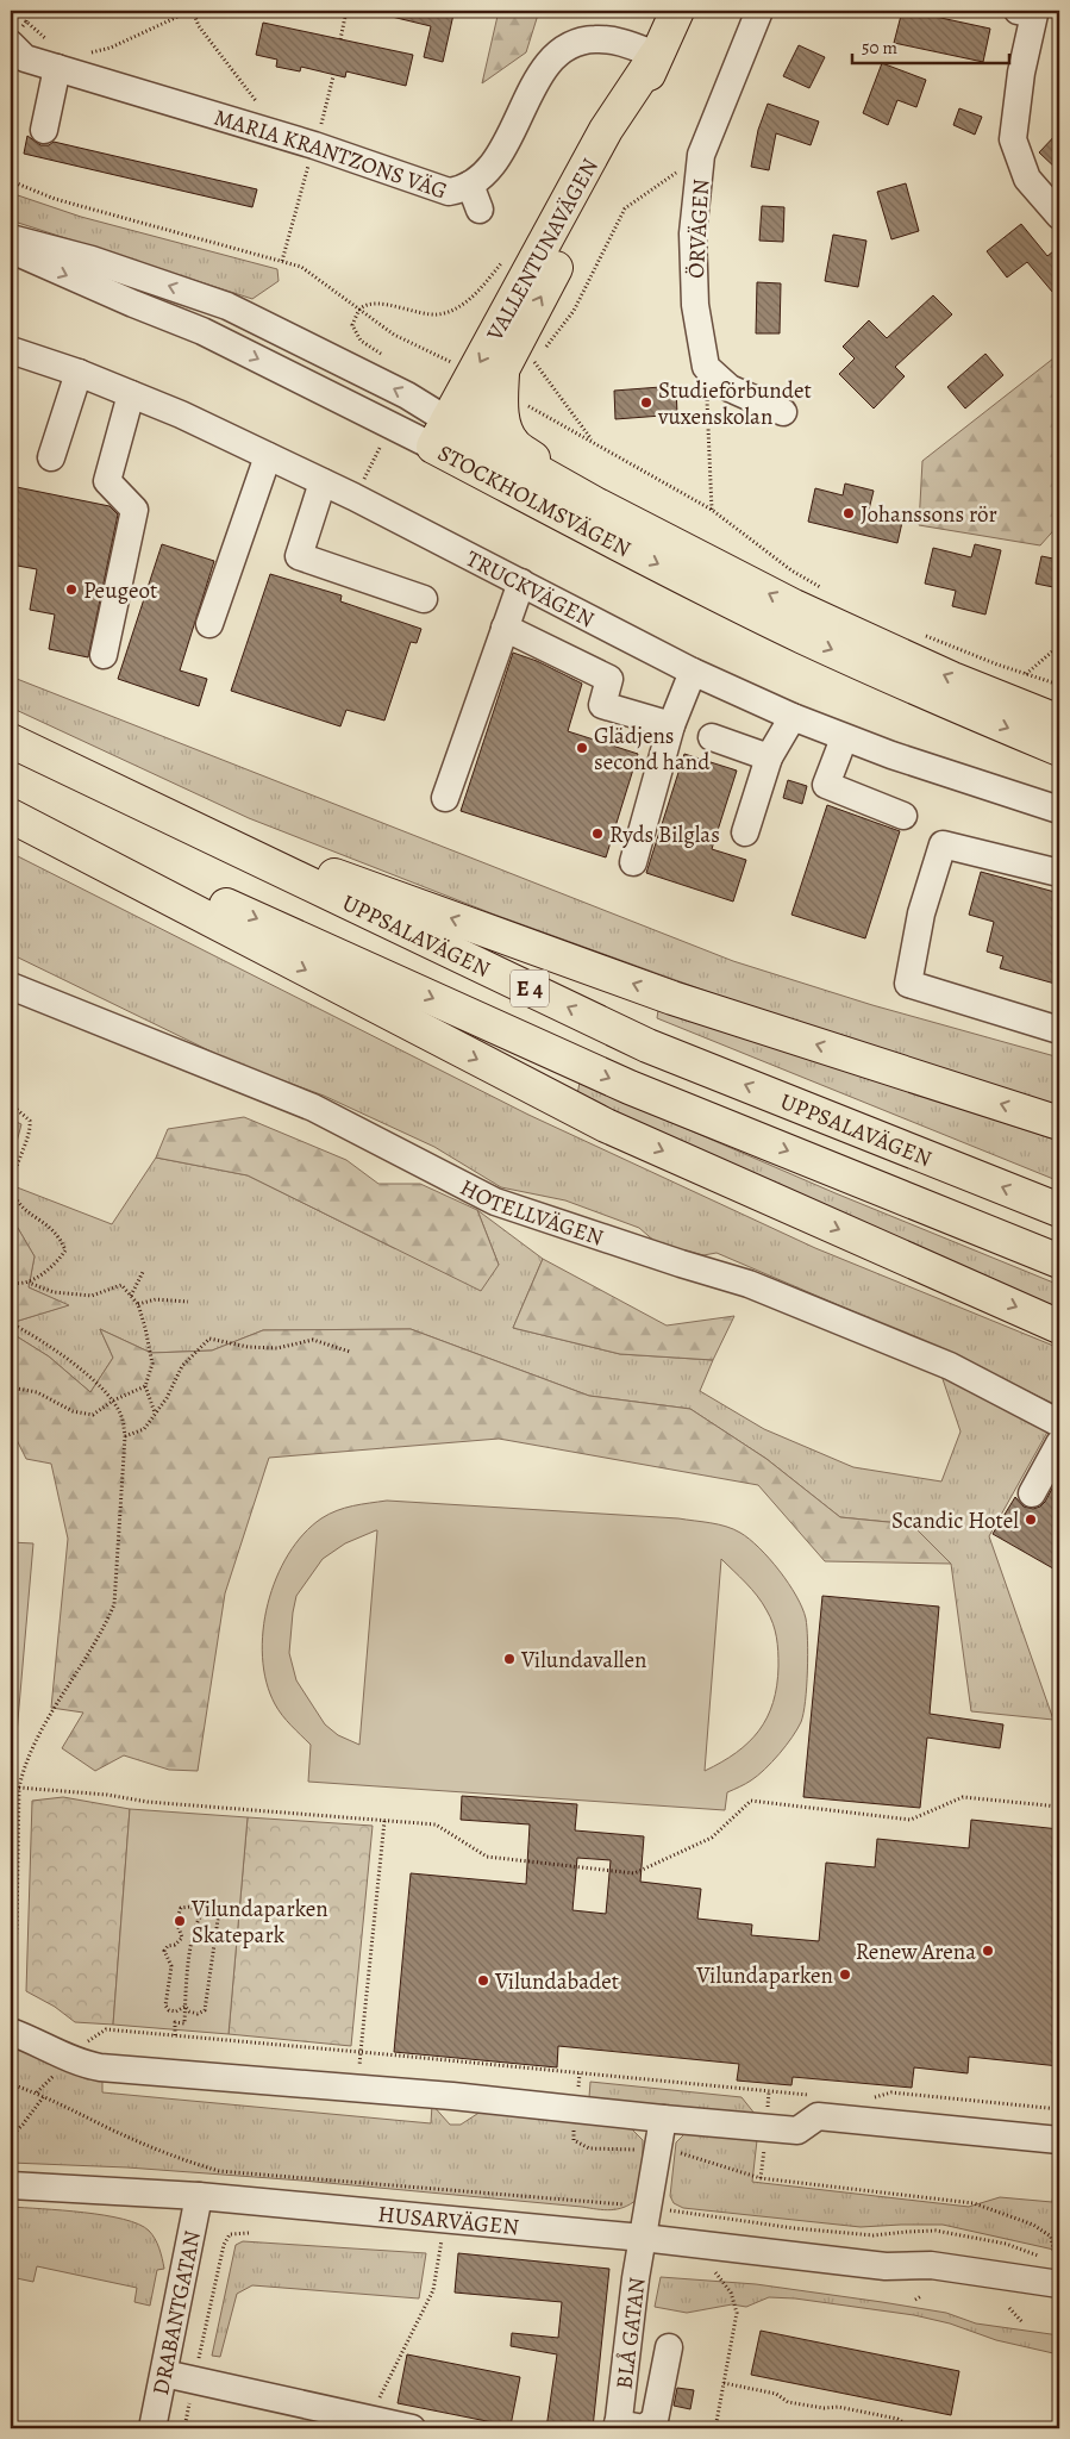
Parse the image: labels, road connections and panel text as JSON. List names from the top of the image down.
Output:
{
  "streets": {
    "main road": [
      "VALLENTUNAVÄGEN",
      "STOCKHOLMSVÄGEN",
      "UPPSALAVÄGEN",
      "E 4"
    ],
    "street": [
      "MARIA KRANTZONS VÄG",
      "ÖRVÄGEN",
      "TRUCKVÄGEN",
      "HOTELLVÄGEN",
      "HUSARVÄGEN",
      "DRABANTGATAN",
      "BLÅ GATAN"
    ]
  },
  "crossings": [
    ["MARIA KRANTZONS VÄG", "VALLENTUNAVÄGEN"],
    ["VALLENTUNAVÄGEN", "STOCKHOLMSVÄGEN"],
    ["HUSARVÄGEN", "DRABANTGATAN"],
    ["HUSARVÄGEN", "BLÅ GATAN"]
  ],
  "places": [
    "Studieförbundet vuxenskolan",
    "Johanssons rör",
    "Peugeot",
    "Glädjens second hand",
    "Ryds Bilglas",
    "Scandic Hotel",
    "Vilundavallen",
    "Vilundaparken Skatepark",
    "Renew Arena",
    "Vilundaparken",
    "Vilundabadet"
  ],
  "scale_bar": "50 m"
}
